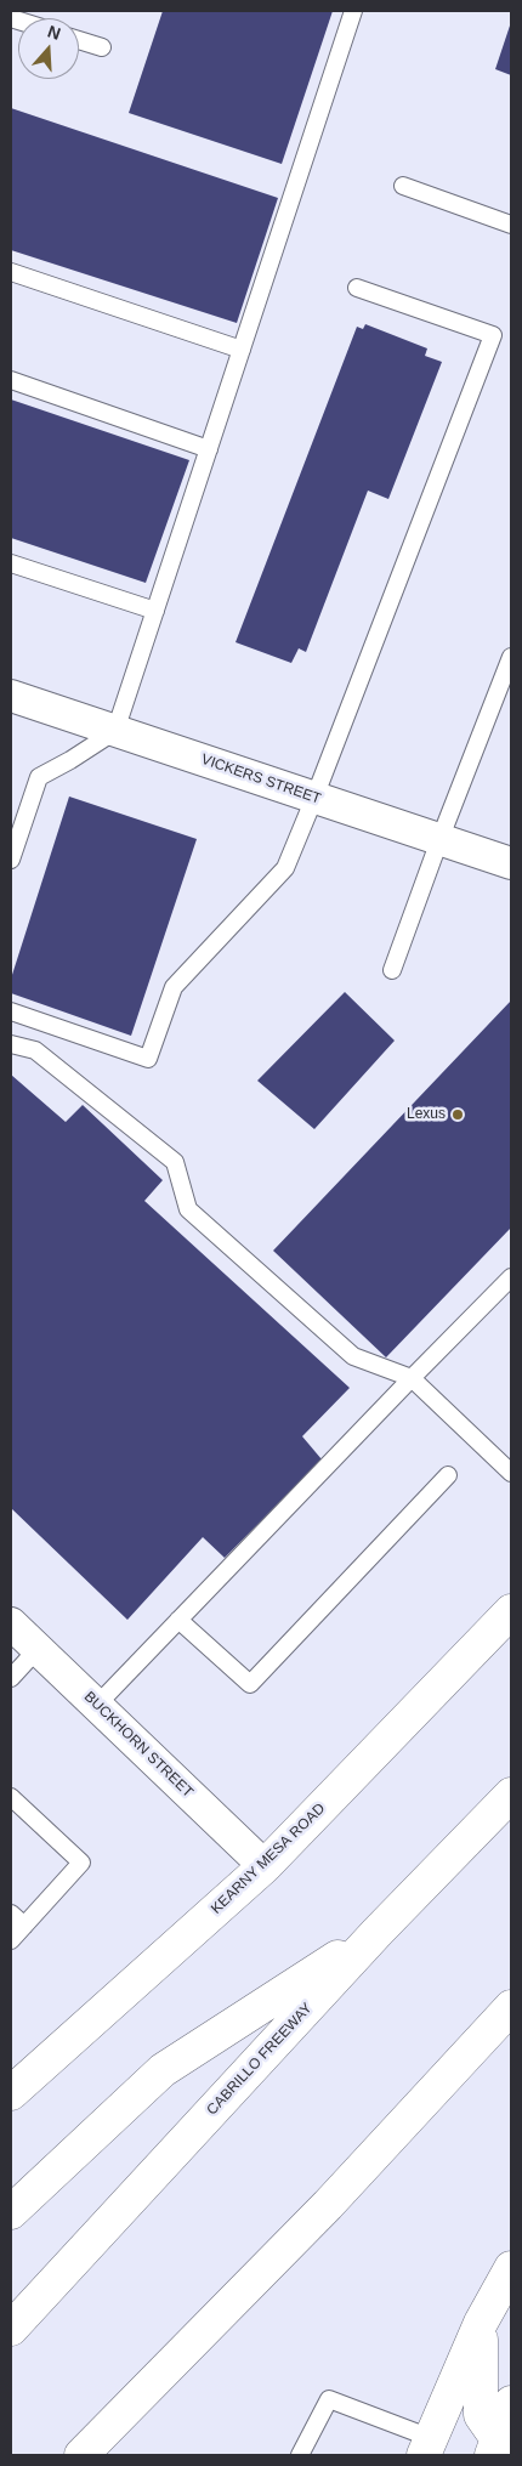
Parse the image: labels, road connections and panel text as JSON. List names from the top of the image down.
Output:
{
  "streets": {
    "main road": ["KEARNY MESA ROAD", "CABRILLO FREEWAY"],
    "street": ["VICKERS STREET", "BUCKHORN STREET"]
  },
  "crossings": [
    ["BUCKHORN STREET", "KEARNY MESA ROAD"]
  ],
  "places": ["Lexus"],
  "north": "top"
}
